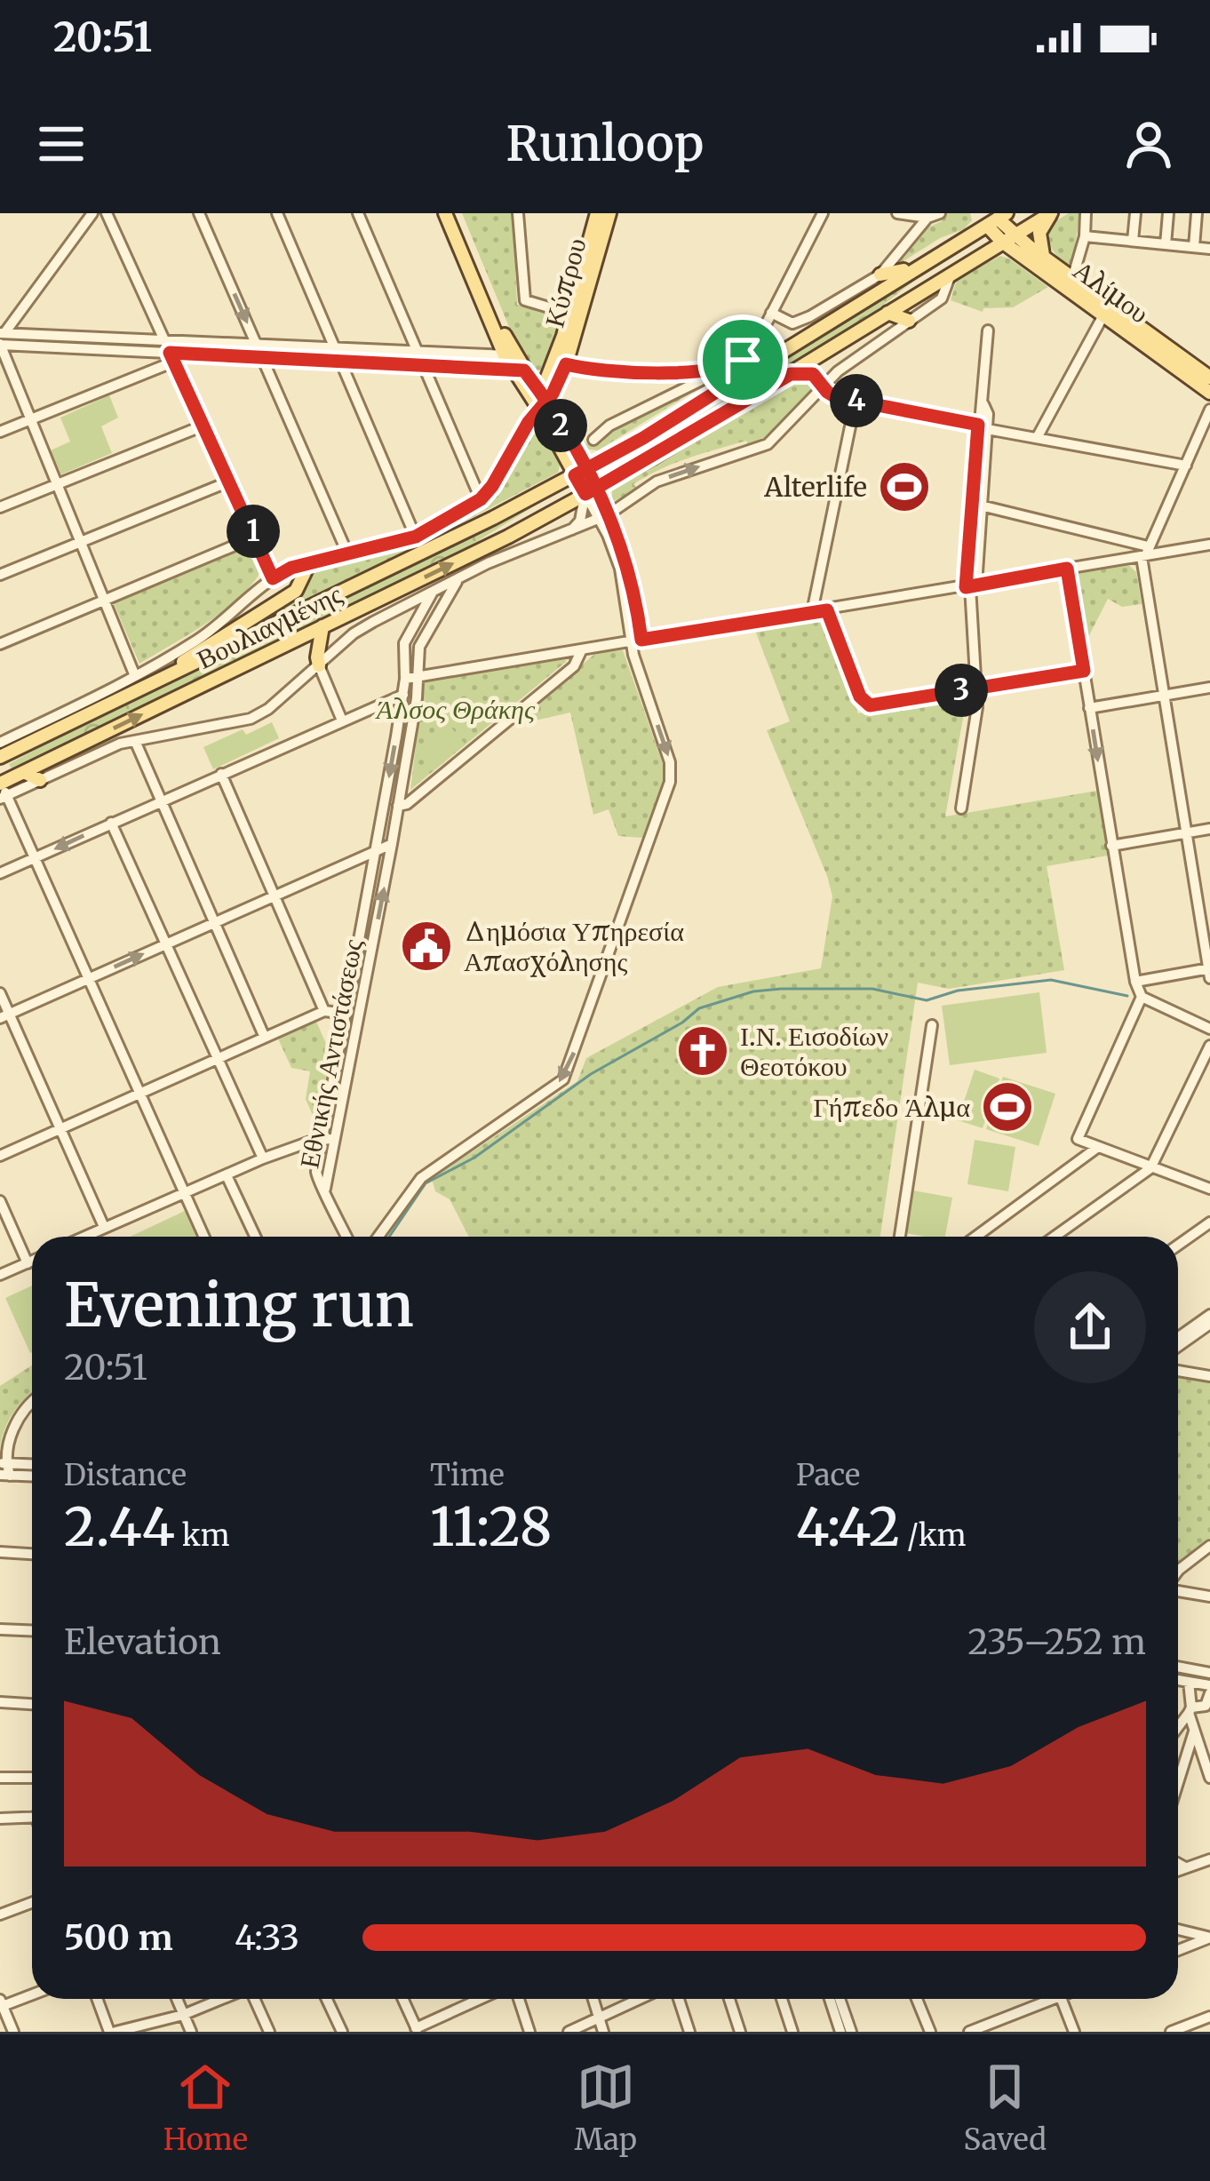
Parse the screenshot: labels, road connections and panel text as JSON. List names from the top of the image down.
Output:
{
  "streets": {
    "main road": ["Κύπρου", "Αλίμου", "Βουλιαγμένης"],
    "street": ["Εθνικής Αντιστάσεως"]
  },
  "crossings": [
    ["Αλίμου", "Βουλιαγμένης"]
  ],
  "parks": ["Άλσος Θράκης"],
  "places": {
    "sports": ["Alterlife", "Γήπεδο Άλμα"],
    "public building": ["Δημόσια Υπηρεσία Απασχόλησης"],
    "church": ["Ι.Ν. Εισοδίων Θεοτόκου"]
  },
  "page": {
    "status": "20:51",
    "header": "Runloop",
    "pins": [
      "4",
      "2",
      "1",
      "3"
    ],
    "heading": ["Evening run", "20:51"],
    "stats": [
      ["Distance", "2.44 km"],
      ["Time", "11:28"],
      ["Pace", "4:42 /km"]
    ],
    "chart": ["Elevation", "235–252 m"],
    "list": [
      {
        "name": "500 m",
        "note": "4:33"
      }
    ],
    "tabs": ["Home", "Map", "Saved"]
  }
}
